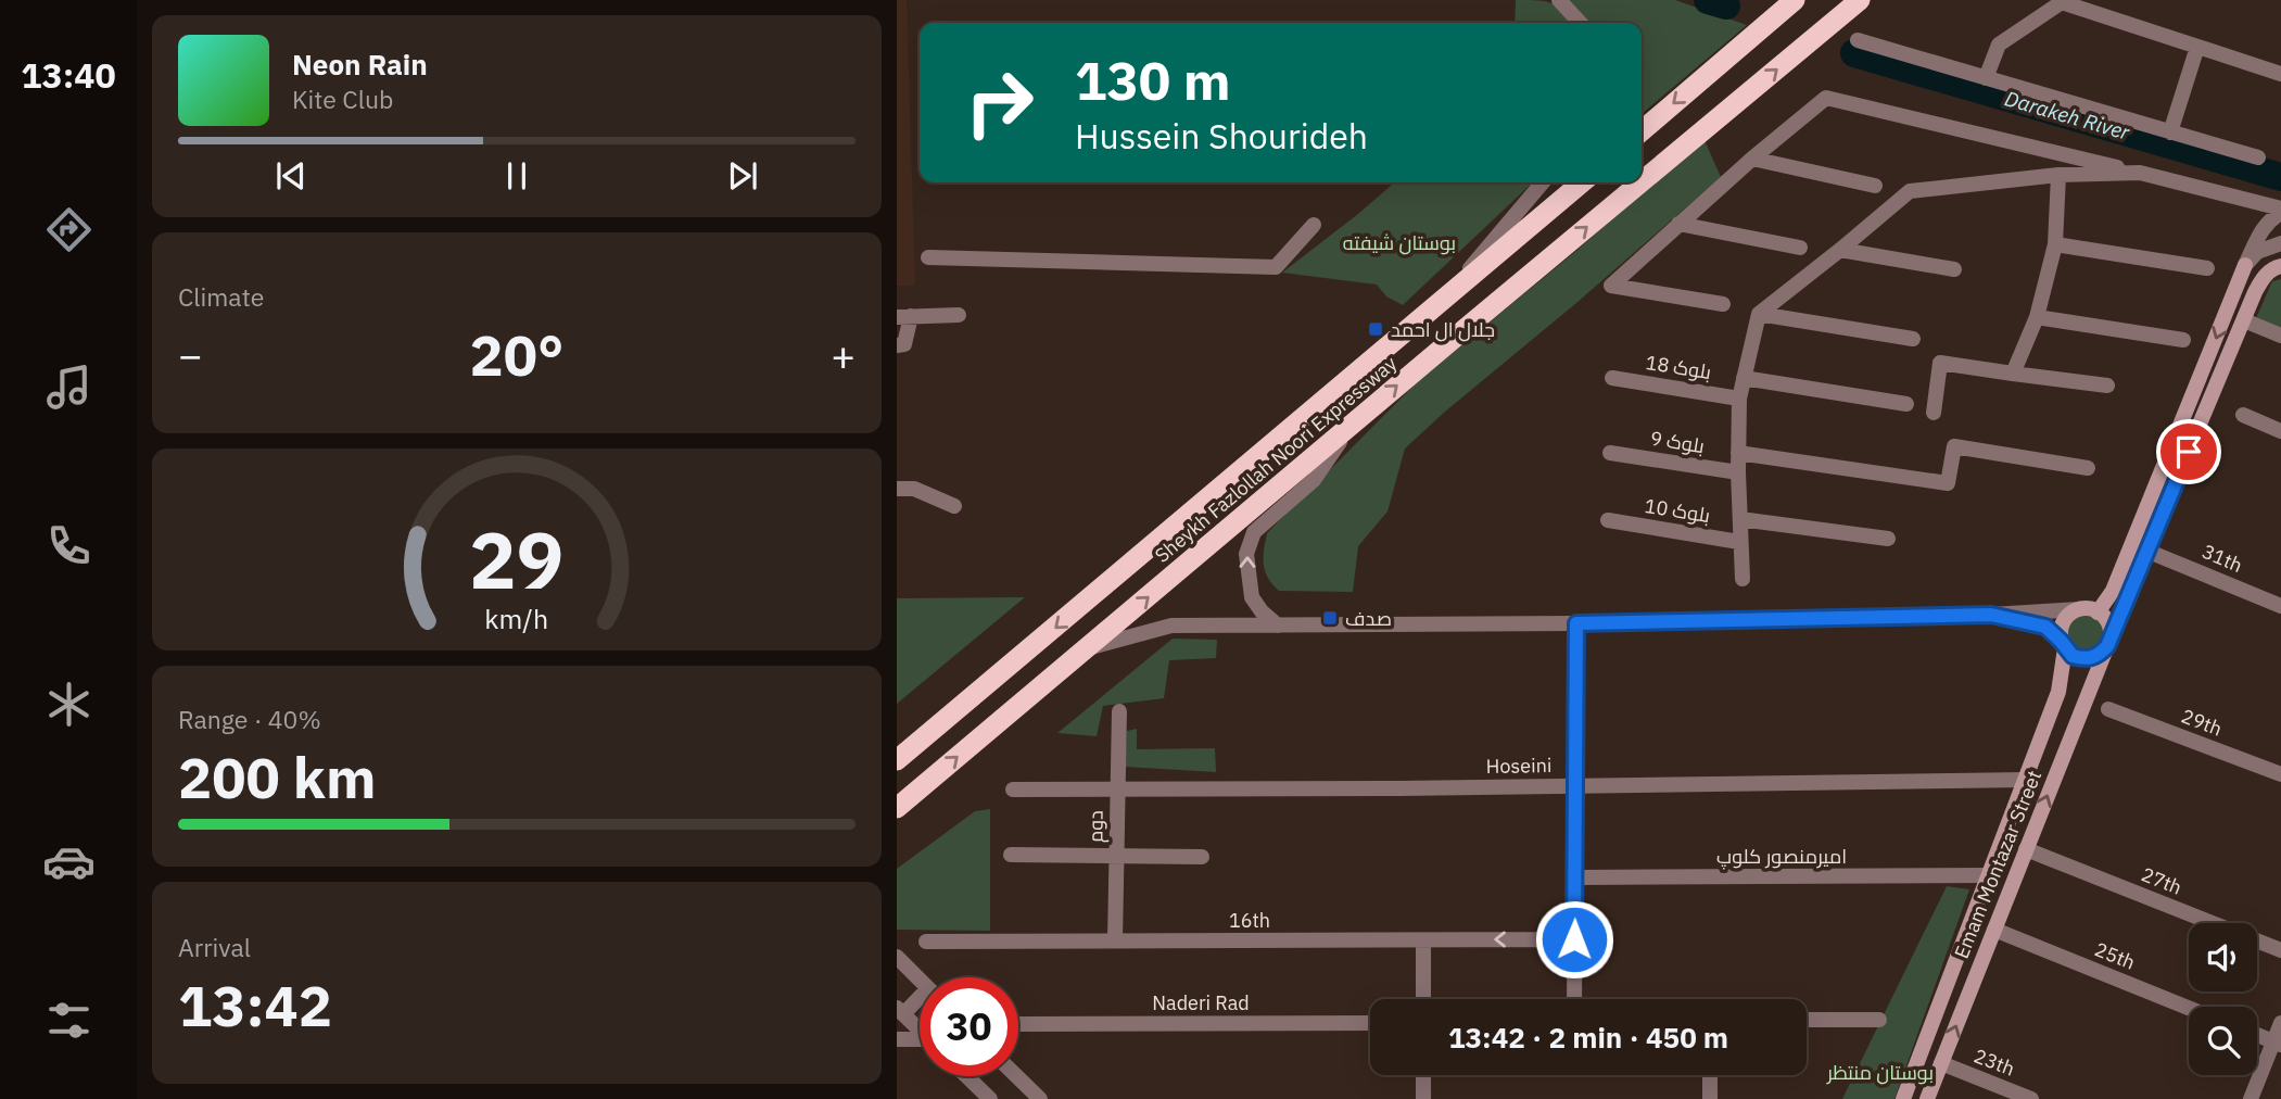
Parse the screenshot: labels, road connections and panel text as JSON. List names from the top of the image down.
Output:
{
  "streets": {
    "highway": ["Sheykh Fazlollah Noori Expressway"],
    "main road": ["Emam Montazar Street"],
    "street": [
      "بلوک 18",
      "بلوک 9",
      "بلوک 10",
      "31th",
      "29th",
      "Hoseini",
      "دوم",
      "امیرمنصور کلوپ",
      "27th",
      "16th",
      "25th",
      "Naderi Rad",
      "23th"
    ]
  },
  "crossings": [
    ["31th", "Emam Montazar Street"],
    ["Hoseini", "دوم"],
    ["Hoseini", "Emam Montazar Street"],
    ["دوم", "16th"],
    ["امیرمنصور کلوپ", "Emam Montazar Street"],
    ["Emam Montazar Street", "27th"],
    ["Emam Montazar Street", "25th"],
    ["Emam Montazar Street", "23th"]
  ],
  "water": ["Darakeh River"],
  "parks": ["بوستان شیفته", "بوستان منتظر"],
  "places": {
    "transit": ["جلال ال احمد", "صدف"]
  },
  "page": {
    "tabs": "13:40",
    "turn": ["130 m", "Hussein Shourideh"],
    "song": ["Neon Rain", "Kite Club"],
    "tile": [
      "Climate",
      ["Range · 40%", "200 km"],
      ["Arrival", "13:42"]
    ],
    "heat": ["−", "20°", "+"],
    "limit": "30",
    "trip": "13:42 · 2 min · 450 m",
    "gauge": ["29", "km/h"]
  }
}
